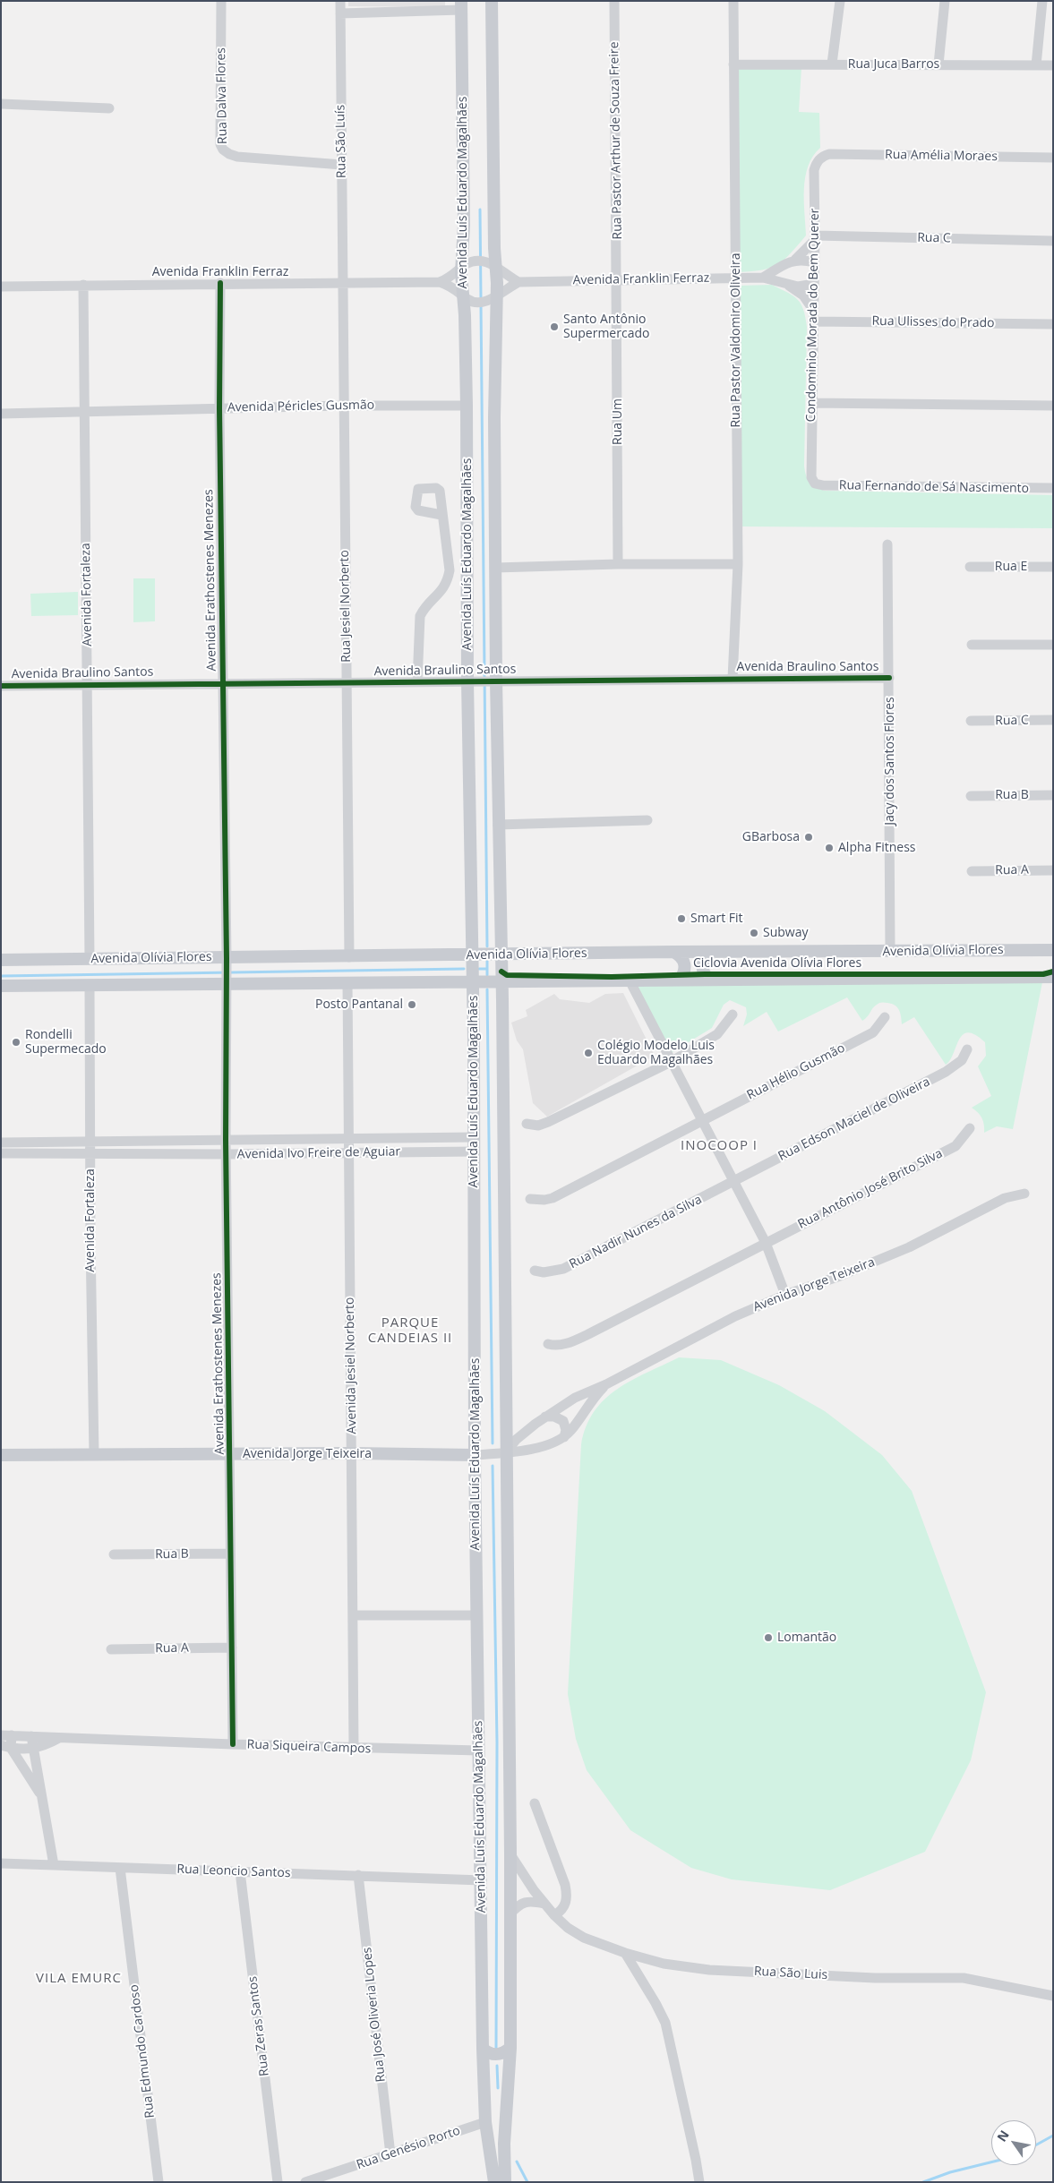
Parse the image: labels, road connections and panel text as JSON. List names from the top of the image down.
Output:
{
  "streets": {
    "main road": ["Avenida Luís Eduardo Magalhães", "Avenida Olívia Flores", "Avenida Jorge Teixeira"],
    "street": [
      "Rua Juca Barros",
      "Rua Dalva Flores",
      "Rua Pastor Arthur de Souza Freire",
      "Rua São Luís",
      "Rua Amélia Moraes",
      "Rua C",
      "Avenida Franklin Ferraz",
      "Condominio Morada do Bem Querer",
      "Rua Ulisses do Prado",
      "Rua Pastor Valdomiro Oliveira",
      "Avenida Péricles Gusmão",
      "Rua Um",
      "Rua Fernando de Sá Nascimento",
      "Rua E",
      "Avenida Erathostenes Menezes",
      "Avenida Fortaleza",
      "Rua Jesiel Norberto",
      "Avenida Braulino Santos",
      "Jacy dos Santos Flores",
      "Rua B",
      "Rua A",
      "Rua Hélio Gusmão",
      "Rua Edson Maciel de Oliveira",
      "Avenida Ivo Freire de Aguiar",
      "Rua Antônio José Brito Silva",
      "Rua Nadir Nunes da Silva",
      "Avenida Jesiel Norberto",
      "Rua Siqueira Campos",
      "Rua Leoncio Santos",
      "Rua São Luis",
      "Rua José Oliveria Lopes",
      "Rua Zeras Santos",
      "Rua Edmundo Cardoso",
      "Rua Genésio Porto"
    ],
    "cycle path": ["Ciclovia Avenida Olívia Flores"]
  },
  "crossings": [
    ["Rua Juca Barros", "Rua Pastor Valdomiro Oliveira"],
    ["Rua Dalva Flores", "Rua São Luís"],
    ["Rua Pastor Arthur de Souza Freire", "Avenida Franklin Ferraz"],
    ["Rua Pastor Arthur de Souza Freire", "Rua Um"],
    ["Rua São Luís", "Avenida Franklin Ferraz"],
    ["Rua São Luís", "Rua Jesiel Norberto"],
    ["Rua Amélia Moraes", "Condominio Morada do Bem Querer"],
    ["Avenida Luís Eduardo Magalhães", "Avenida Péricles Gusmão"],
    ["Avenida Luís Eduardo Magalhães", "Avenida Braulino Santos"],
    ["Avenida Luís Eduardo Magalhães", "Avenida Olívia Flores"],
    ["Avenida Luís Eduardo Magalhães", "Avenida Ivo Freire de Aguiar"],
    ["Avenida Luís Eduardo Magalhães", "Avenida Jorge Teixeira"],
    ["Avenida Luís Eduardo Magalhães", "Rua Siqueira Campos"],
    ["Avenida Luís Eduardo Magalhães", "Rua Leoncio Santos"],
    ["Avenida Luís Eduardo Magalhães", "Rua Genésio Porto"],
    ["Rua C", "Avenida Franklin Ferraz"],
    ["Rua C", "Condominio Morada do Bem Querer"],
    ["Avenida Franklin Ferraz", "Condominio Morada do Bem Querer"],
    ["Avenida Franklin Ferraz", "Rua Pastor Valdomiro Oliveira"],
    ["Avenida Franklin Ferraz", "Rua Um"],
    ["Avenida Franklin Ferraz", "Avenida Erathostenes Menezes"],
    ["Avenida Franklin Ferraz", "Avenida Fortaleza"],
    ["Avenida Franklin Ferraz", "Rua Jesiel Norberto"],
    ["Condominio Morada do Bem Querer", "Rua Ulisses do Prado"],
    ["Condominio Morada do Bem Querer", "Rua Fernando de Sá Nascimento"],
    ["Rua Pastor Valdomiro Oliveira", "Avenida Braulino Santos"],
    ["Avenida Péricles Gusmão", "Avenida Erathostenes Menezes"],
    ["Avenida Péricles Gusmão", "Avenida Fortaleza"],
    ["Avenida Péricles Gusmão", "Rua Jesiel Norberto"],
    ["Avenida Erathostenes Menezes", "Avenida Braulino Santos"],
    ["Avenida Erathostenes Menezes", "Rua B"],
    ["Avenida Erathostenes Menezes", "Rua A"],
    ["Avenida Erathostenes Menezes", "Avenida Olívia Flores"],
    ["Avenida Erathostenes Menezes", "Avenida Ivo Freire de Aguiar"],
    ["Avenida Erathostenes Menezes", "Avenida Jorge Teixeira"],
    ["Avenida Erathostenes Menezes", "Rua Siqueira Campos"],
    ["Avenida Fortaleza", "Avenida Braulino Santos"],
    ["Avenida Fortaleza", "Avenida Olívia Flores"],
    ["Avenida Fortaleza", "Avenida Ivo Freire de Aguiar"],
    ["Avenida Fortaleza", "Avenida Jorge Teixeira"],
    ["Rua Jesiel Norberto", "Avenida Braulino Santos"],
    ["Rua Jesiel Norberto", "Avenida Olívia Flores"],
    ["Avenida Braulino Santos", "Jacy dos Santos Flores"],
    ["Jacy dos Santos Flores", "Avenida Olívia Flores"],
    ["Avenida Olívia Flores", "Avenida Jesiel Norberto"],
    ["Rua Edson Maciel de Oliveira", "Rua Nadir Nunes da Silva"],
    ["Avenida Ivo Freire de Aguiar", "Avenida Jesiel Norberto"],
    ["Avenida Jorge Teixeira", "Avenida Jesiel Norberto"],
    ["Avenida Jesiel Norberto", "Rua Siqueira Campos"],
    ["Rua Leoncio Santos", "Rua José Oliveria Lopes"],
    ["Rua Leoncio Santos", "Rua Zeras Santos"],
    ["Rua Leoncio Santos", "Rua Edmundo Cardoso"],
    ["Rua José Oliveria Lopes", "Rua Genésio Porto"]
  ],
  "districts": ["INOCOOP I", "PARQUE CANDEIAS II", "VILA EMURC"],
  "places": [
    "Santo Antônio Supermercado",
    "GBarbosa",
    "Alpha Fitness",
    "Smart Fit",
    "Subway",
    "Posto Pantanal",
    "Rondelli Supermecado",
    "Colégio Modelo Luis Eduardo Magalhães",
    "Lomantão"
  ],
  "north": "top left"
}
